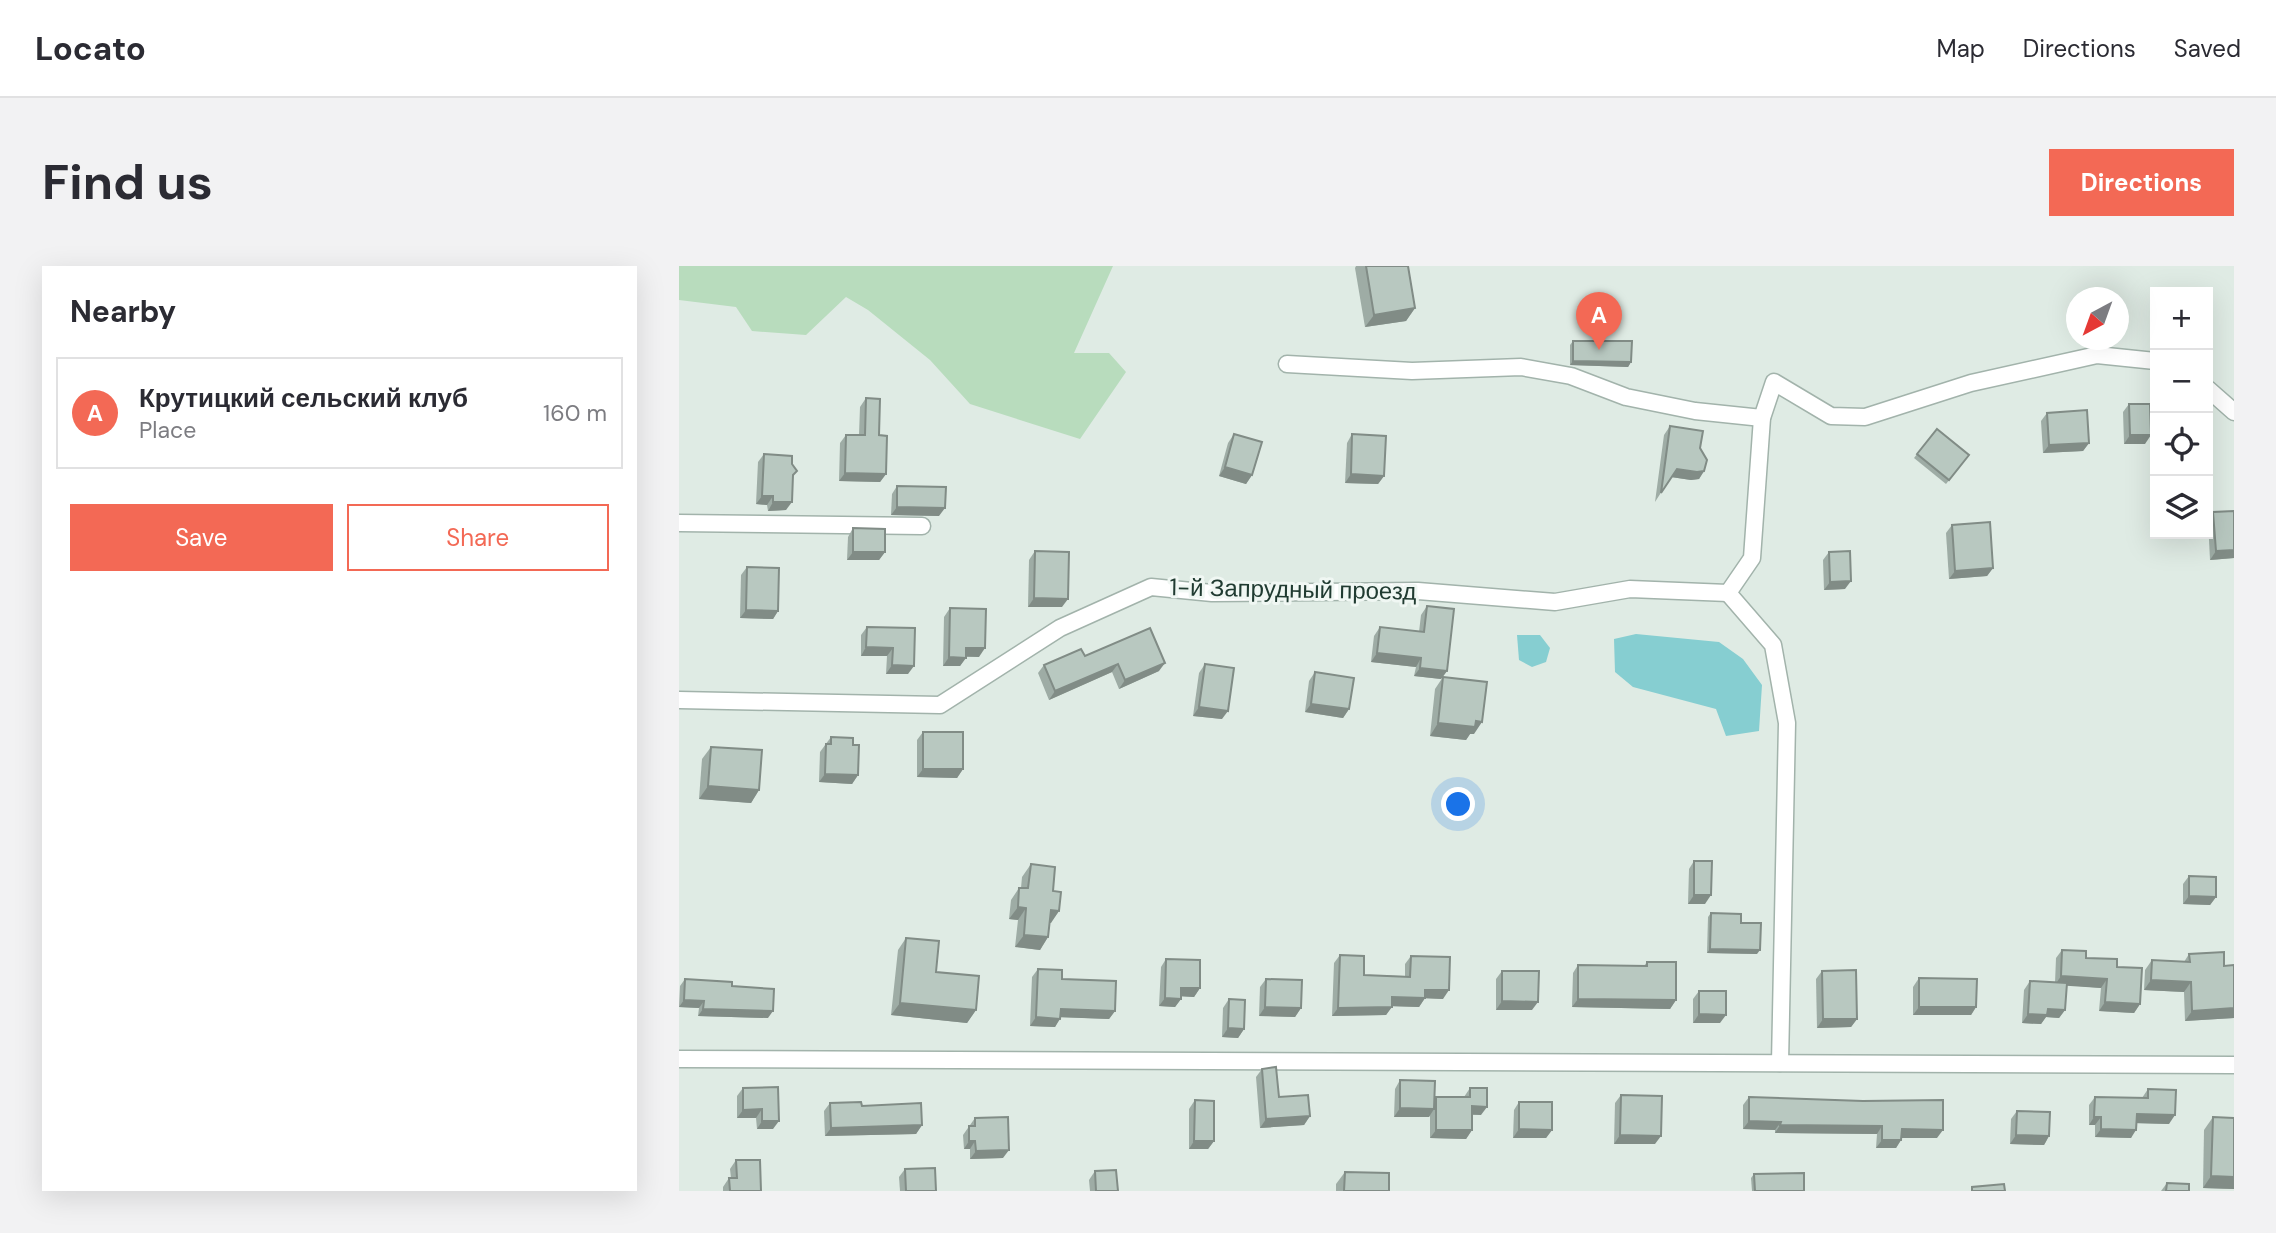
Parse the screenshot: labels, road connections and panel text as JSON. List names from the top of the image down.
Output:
{
  "streets": {
    "street": ["1-й Запрудный проезд"]
  },
  "north": "bottom left",
  "page": {
    "header": "Locato",
    "nav": ["Map", "Directions", "Saved"],
    "buttons": [
      "Directions",
      ["Save", "Share"]
    ],
    "title": "Find us",
    "heading": "Nearby",
    "map_buttons": ["+", "−"],
    "pins": "A",
    "list": [
      {
        "mark": "A",
        "name": "Крутицкий сельский клуб",
        "note": "Place",
        "value": "160 m"
      }
    ]
  }
}
